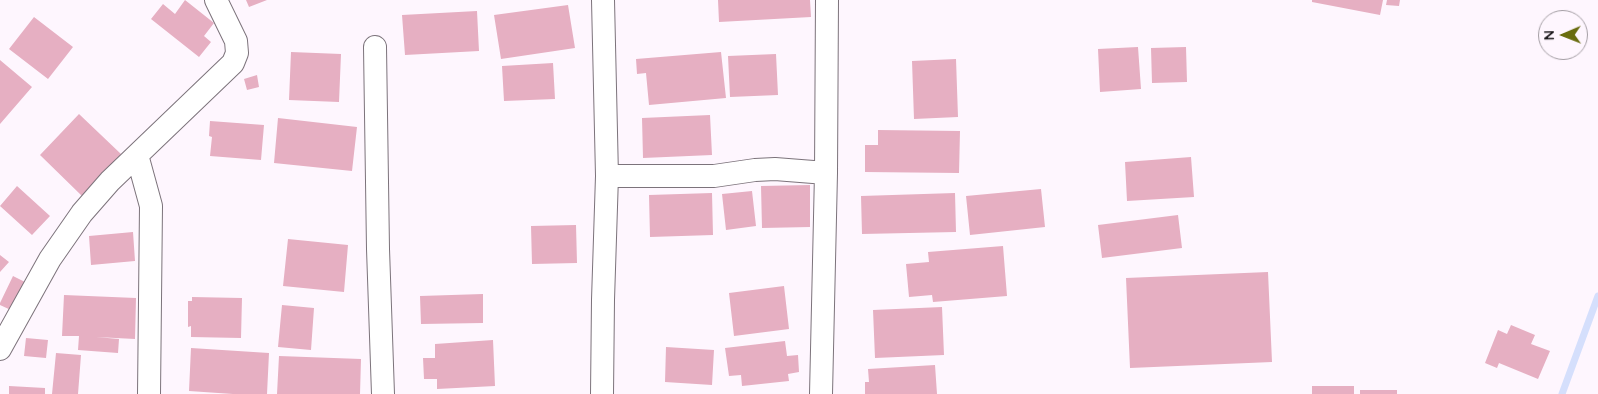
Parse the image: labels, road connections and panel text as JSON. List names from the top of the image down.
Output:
{
  "north": "left"
}
